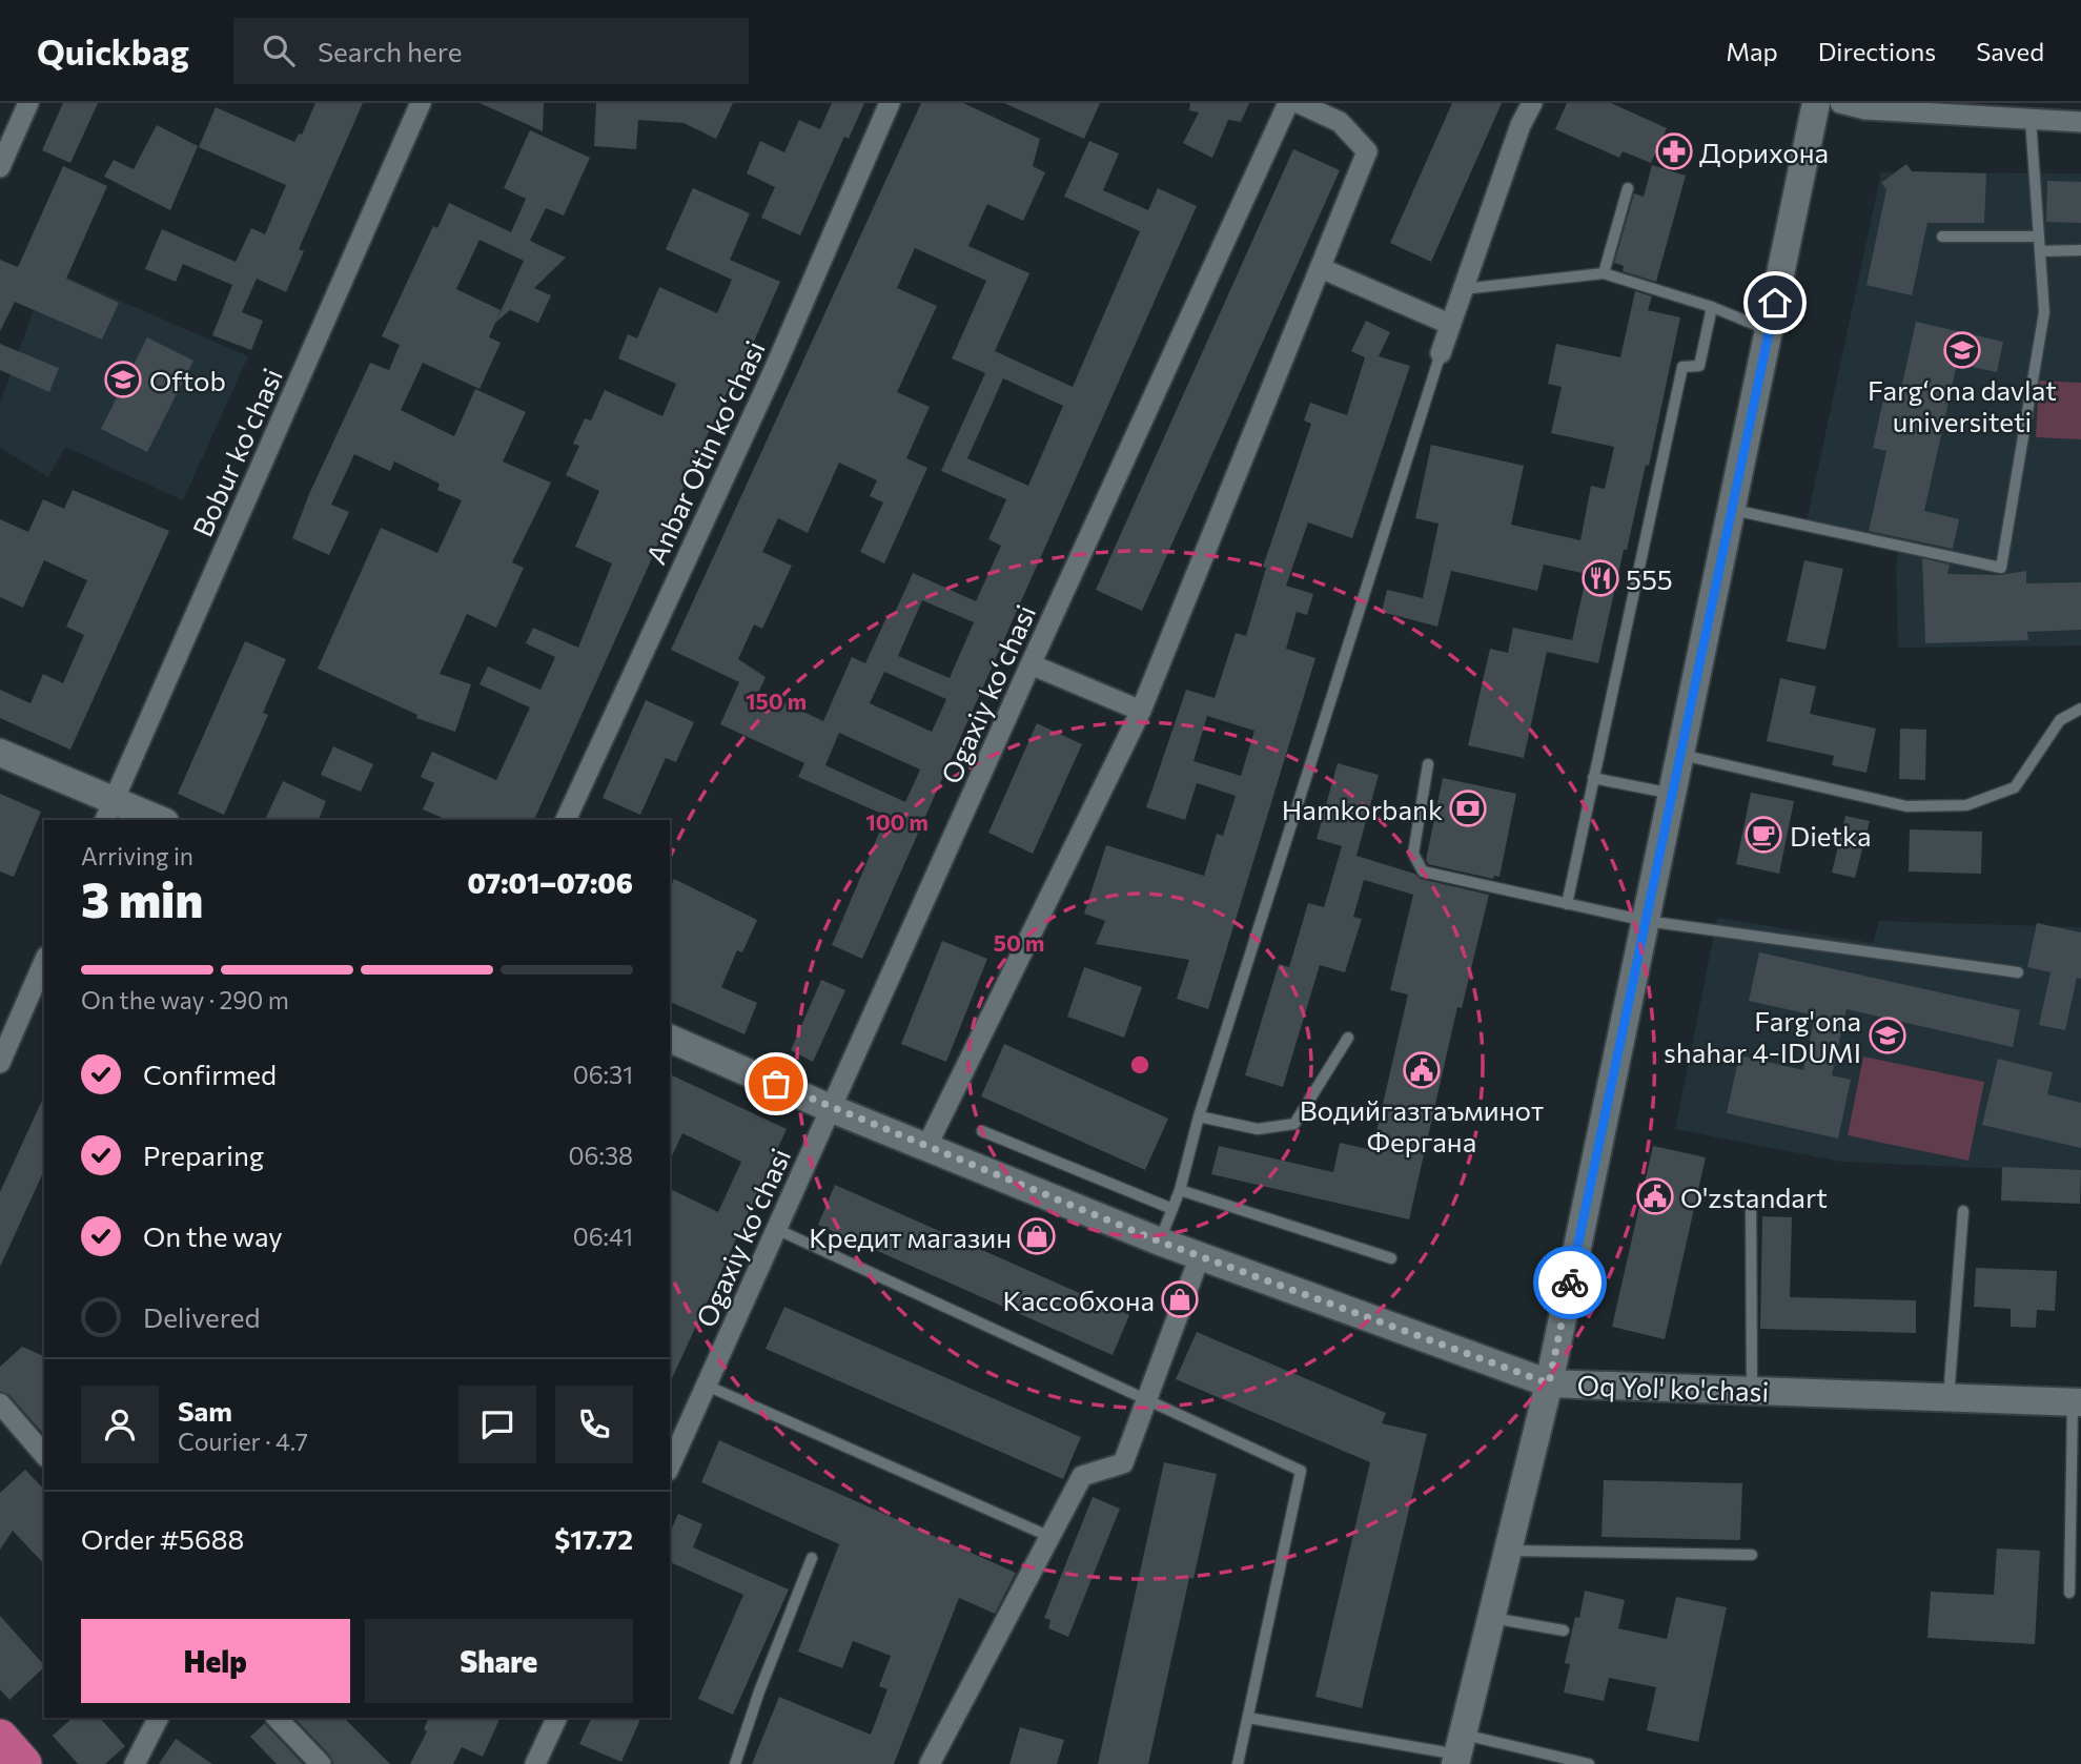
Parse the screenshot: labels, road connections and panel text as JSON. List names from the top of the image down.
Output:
{
  "streets": {
    "street": [
      "Bobur ko'chasi",
      "Anbar Otin koʻchasi",
      "Ogaxiy koʻchasi",
      "Oq Yol' ko'chasi"
    ]
  },
  "crossings": [
    ["Ogaxiy koʻchasi", "Oq Yol' ko'chasi"]
  ],
  "places": {
    "pharmacy": ["Дорихона"],
    "school or university": ["Fargʻona davlat universiteti", "Oftob", "Farg'ona shahar 4-IDUMI"],
    "restaurant": ["555"],
    "bank": ["Hamkorbank"],
    "cafe": ["Dietka"],
    "public building": ["Водийгазтаъминот Фергана", "O'zstandart"],
    "shop": ["Кредит магазин", "Кассобхона"]
  },
  "page": {
    "header": "Quickbag",
    "search": "Search here",
    "nav": ["Map", "Directions", "Saved"],
    "heading": ["3 min", "Arriving in", "07:01–07:06"],
    "panel": [
      "Sam",
      "Courier · 4.7",
      "Order #5688",
      "$17.72"
    ],
    "bar": "On the way · 290 m",
    "list": [
      ["Confirmed", "06:31"],
      ["Preparing", "06:38"],
      ["On the way", "06:41"],
      "Delivered"
    ],
    "buttons": ["Help", "Share"]
  },
  "rings": ["150 m", "100 m", "50 m"]
}
